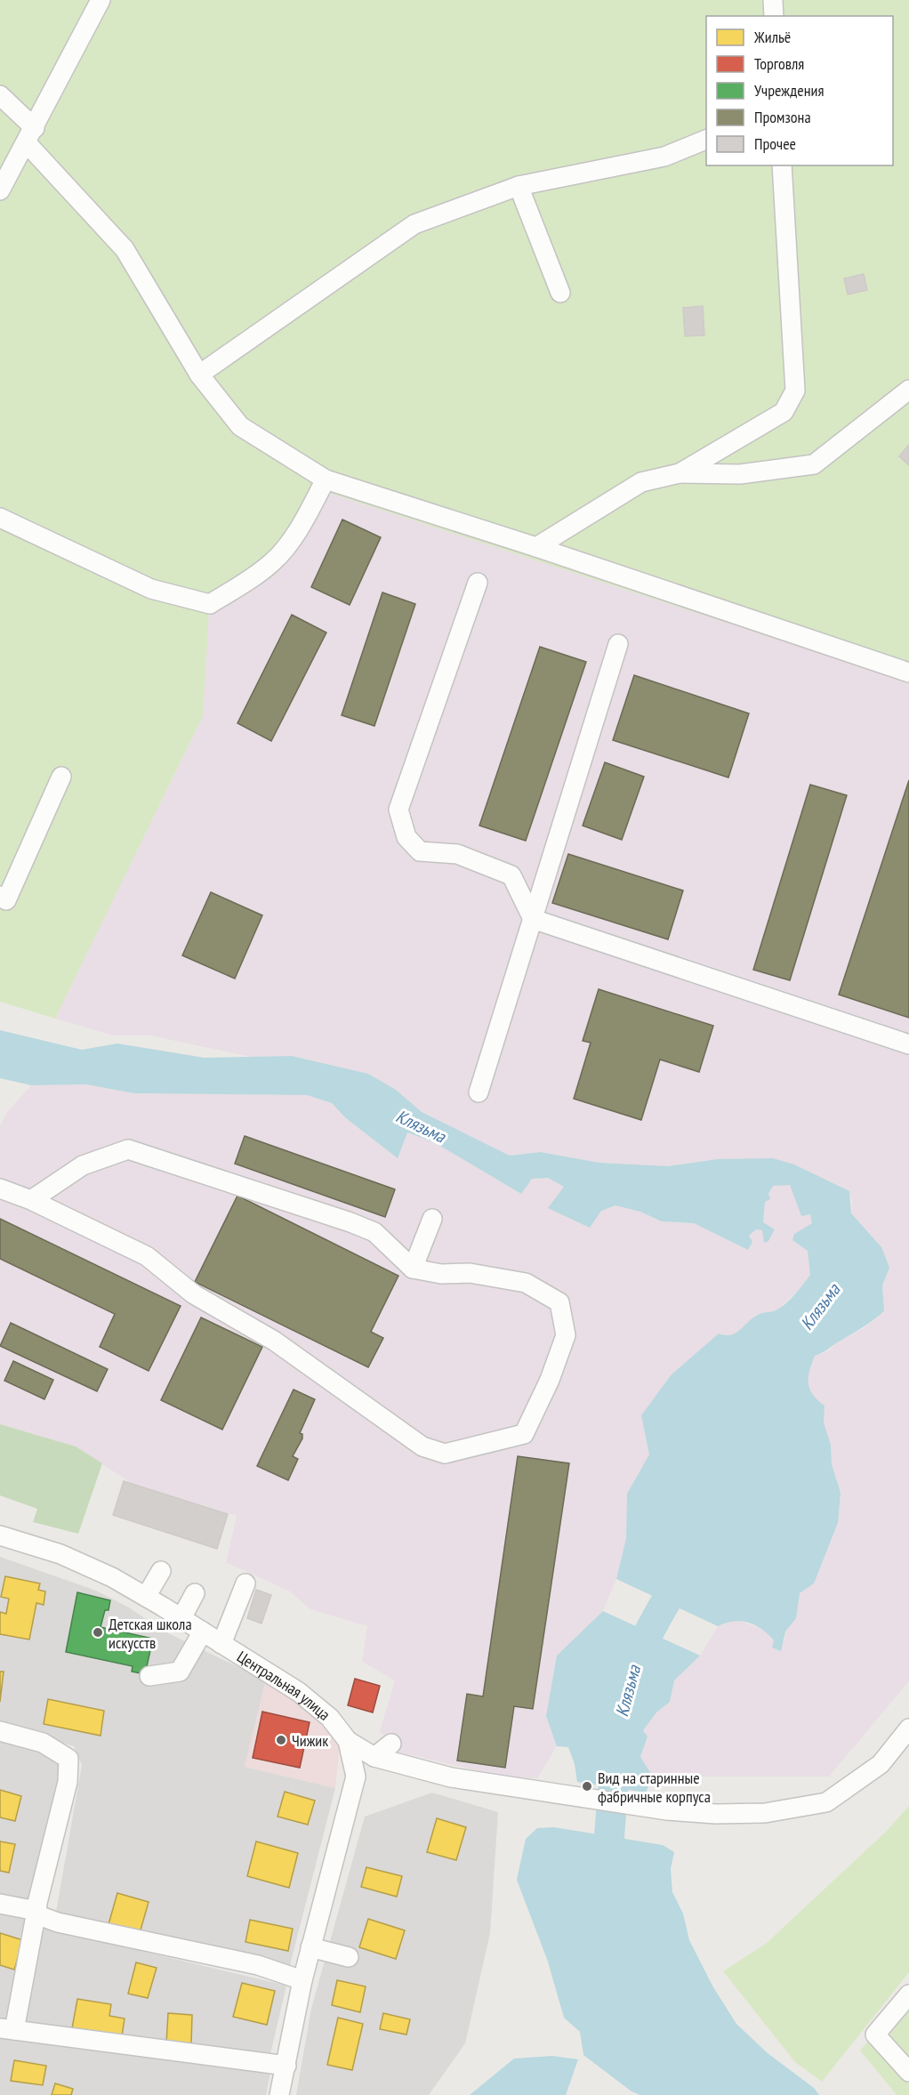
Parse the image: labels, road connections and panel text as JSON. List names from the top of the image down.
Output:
{
  "streets": {
    "street": ["Центральная улица"]
  },
  "water": ["Клязьма"],
  "places": ["Детская школа искусств", "Чижик", "Вид на старинные фабричные корпуса"],
  "legend": [
    "Жильё",
    "Торговля",
    "Учреждения",
    "Промзона",
    "Прочее"
  ]
}
